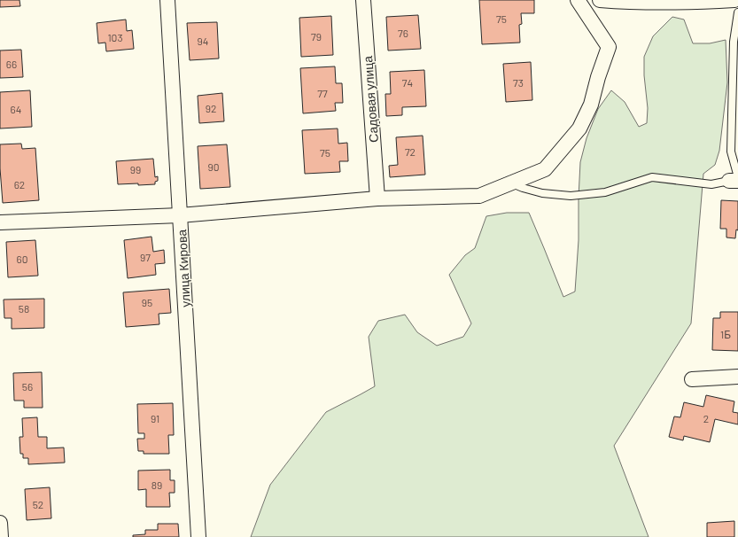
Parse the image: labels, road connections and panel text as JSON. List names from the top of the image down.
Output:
{
  "streets": {
    "street": ["Садовая улица", "улица Кирова"]
  },
  "house_numbers": [
    "75",
    "76",
    "79",
    "103",
    "94",
    "66",
    "74",
    "73",
    "77",
    "92",
    "64",
    "72",
    "75",
    "90",
    "99",
    "62",
    "97",
    "60",
    "95",
    "58",
    "1Б",
    "56",
    "91",
    "2",
    "89",
    "52"
  ]
}
